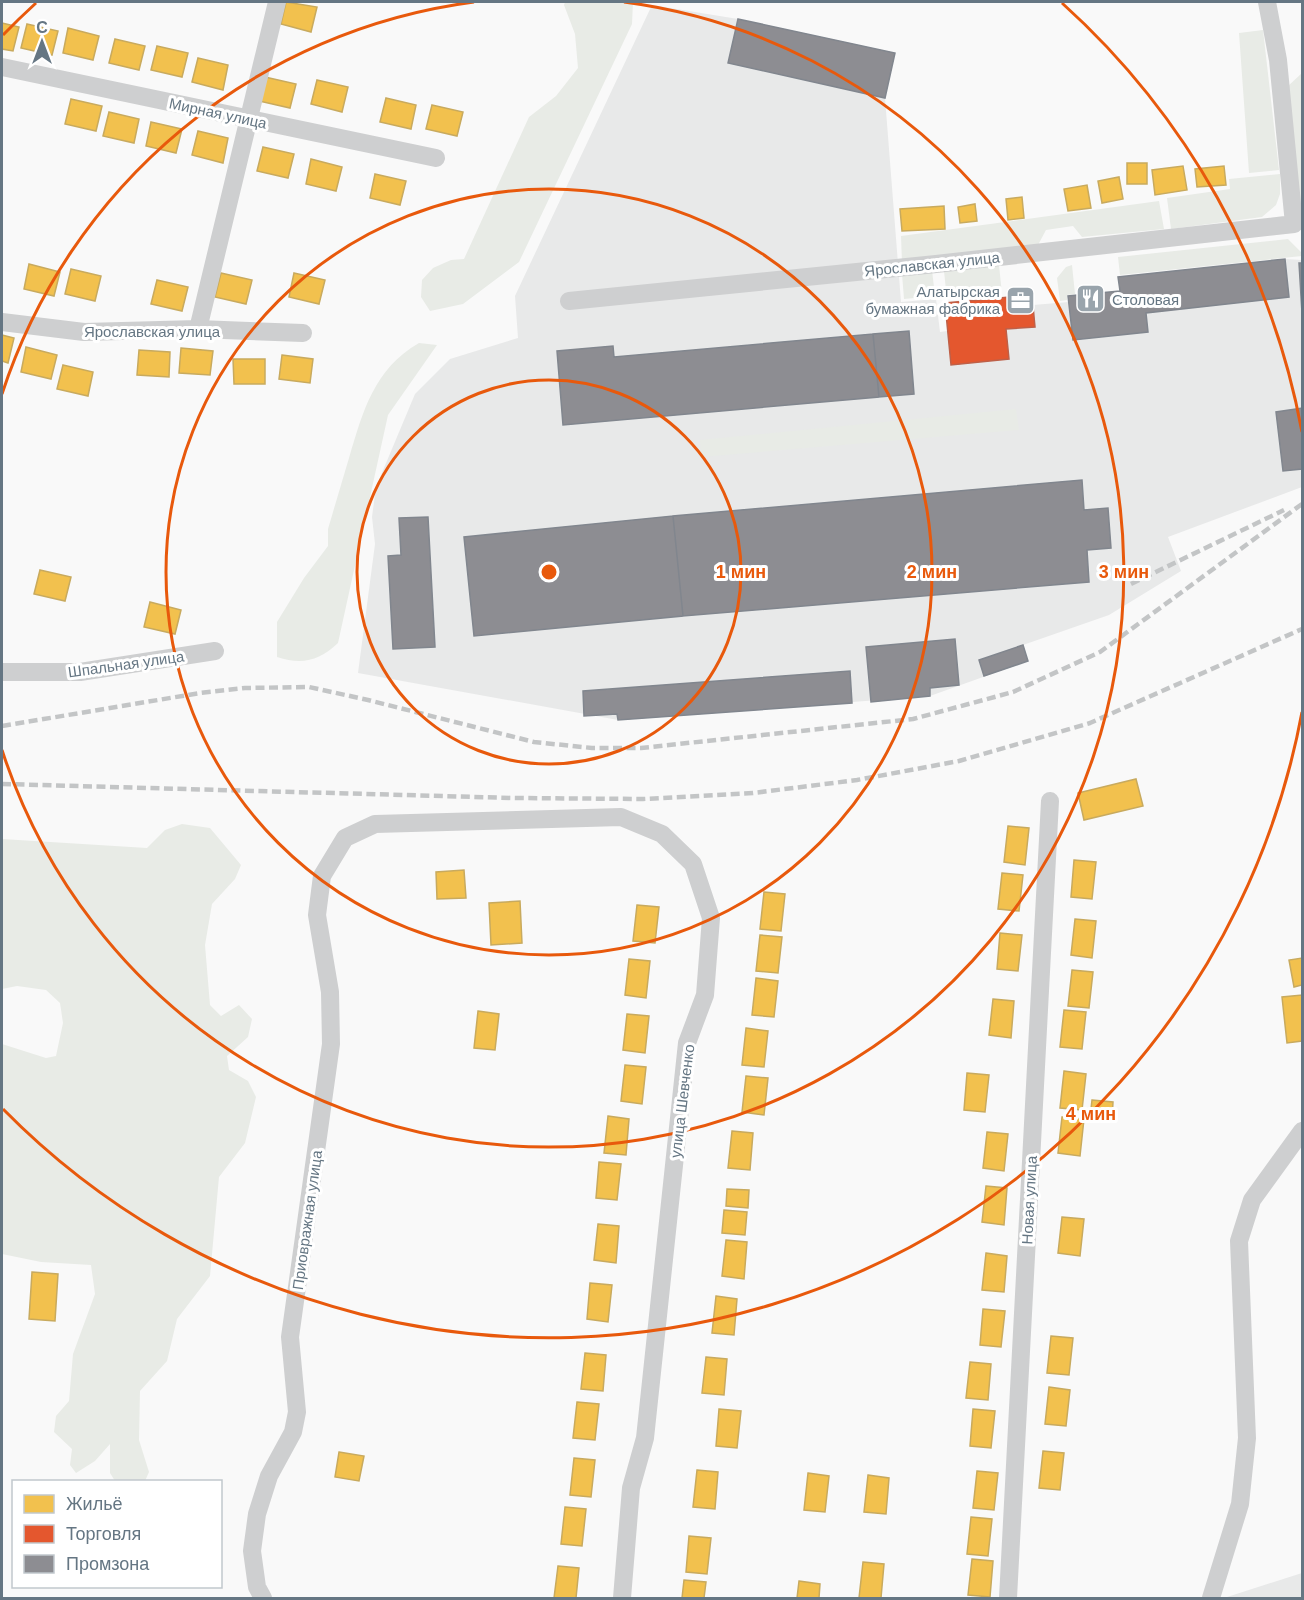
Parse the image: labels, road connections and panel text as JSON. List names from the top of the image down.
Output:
{
  "streets": {
    "street": [
      "Мирная улица",
      "Ярославская улица",
      "Шпальная улица",
      "улица Шевченко",
      "Новая улица",
      "Приовражная улица"
    ]
  },
  "crossings": [
    ["улица Шевченко", "Приовражная улица"]
  ],
  "places": {
    "restaurant": ["Столовая"],
    "office": ["Алатырская бумажная фабрика"]
  },
  "legend": ["Жильё", "Торговля", "Промзона"],
  "north": "top",
  "rings": [
    "1 мин",
    "2 мин",
    "3 мин",
    "4 мин"
  ]
}
